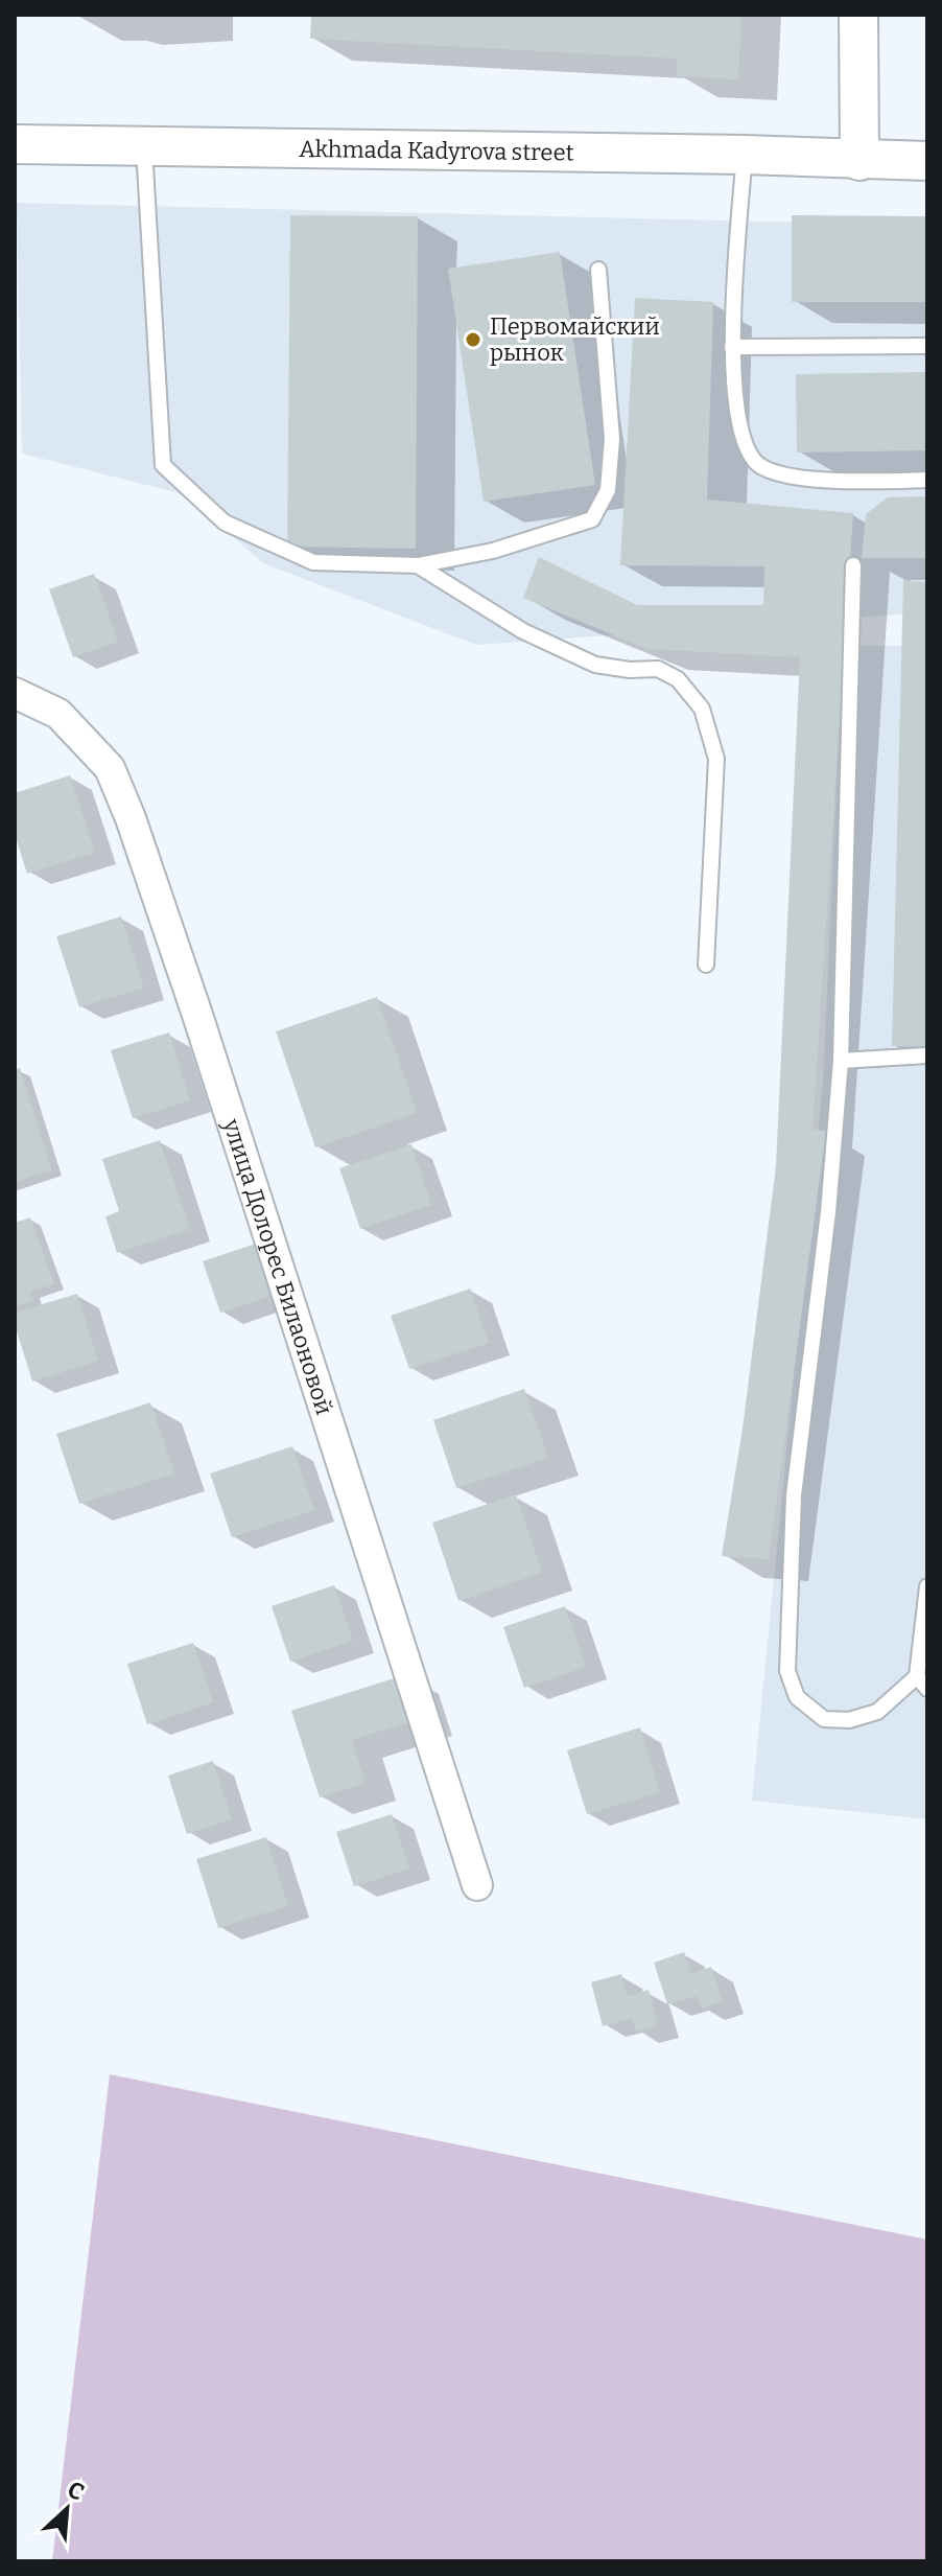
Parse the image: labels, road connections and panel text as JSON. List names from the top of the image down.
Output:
{
  "streets": {
    "street": ["Akhmada Kadyrova street", "улица Долорес Билаоновой"]
  },
  "places": ["Первомайский рынок"],
  "north": "top right"
}
